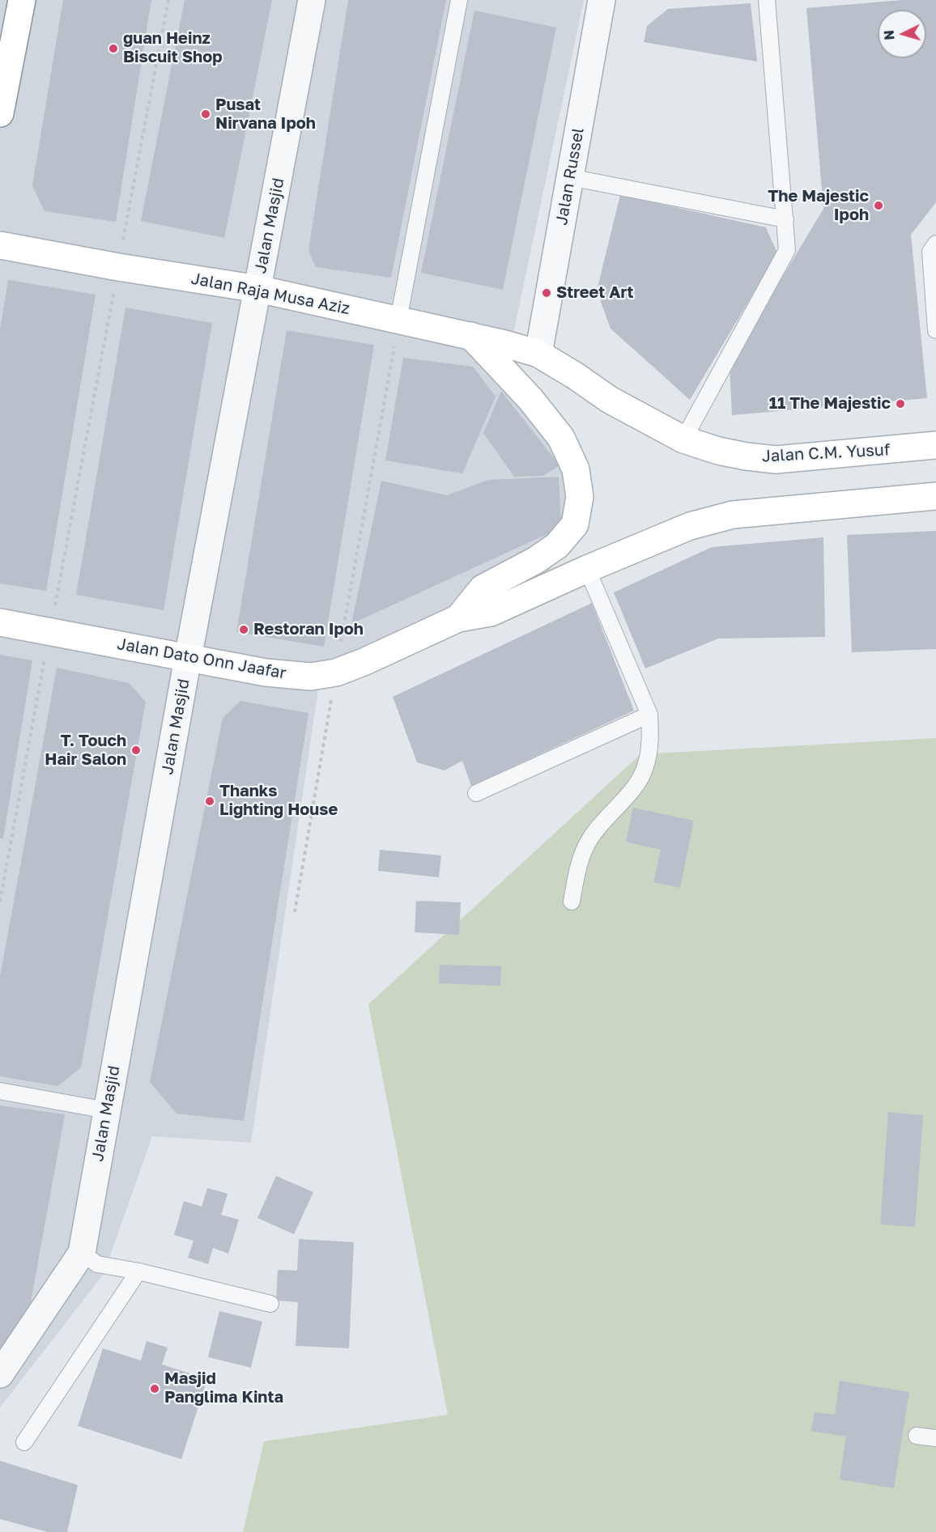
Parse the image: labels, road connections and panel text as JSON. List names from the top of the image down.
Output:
{
  "streets": {
    "main road": ["Jalan Raja Musa Aziz", "Jalan C.M. Yusuf", "Jalan Dato Onn Jaafar"],
    "street": ["Jalan Russel", "Jalan Masjid"]
  },
  "crossings": [
    ["Jalan Russel", "Jalan Raja Musa Aziz"],
    ["Jalan Russel", "Jalan C.M. Yusuf"],
    ["Jalan Masjid", "Jalan Raja Musa Aziz"],
    ["Jalan Masjid", "Jalan Dato Onn Jaafar"],
    ["Jalan Raja Musa Aziz", "Jalan C.M. Yusuf"]
  ],
  "places": [
    "guan Heinz Biscuit Shop",
    "Pusat Nirvana Ipoh",
    "The Majestic Ipoh",
    "Street Art",
    "11 The Majestic",
    "Restoran Ipoh",
    "T. Touch Hair Salon",
    "Thanks Lighting House",
    "Masjid Panglima Kinta"
  ],
  "north": "left"
}
